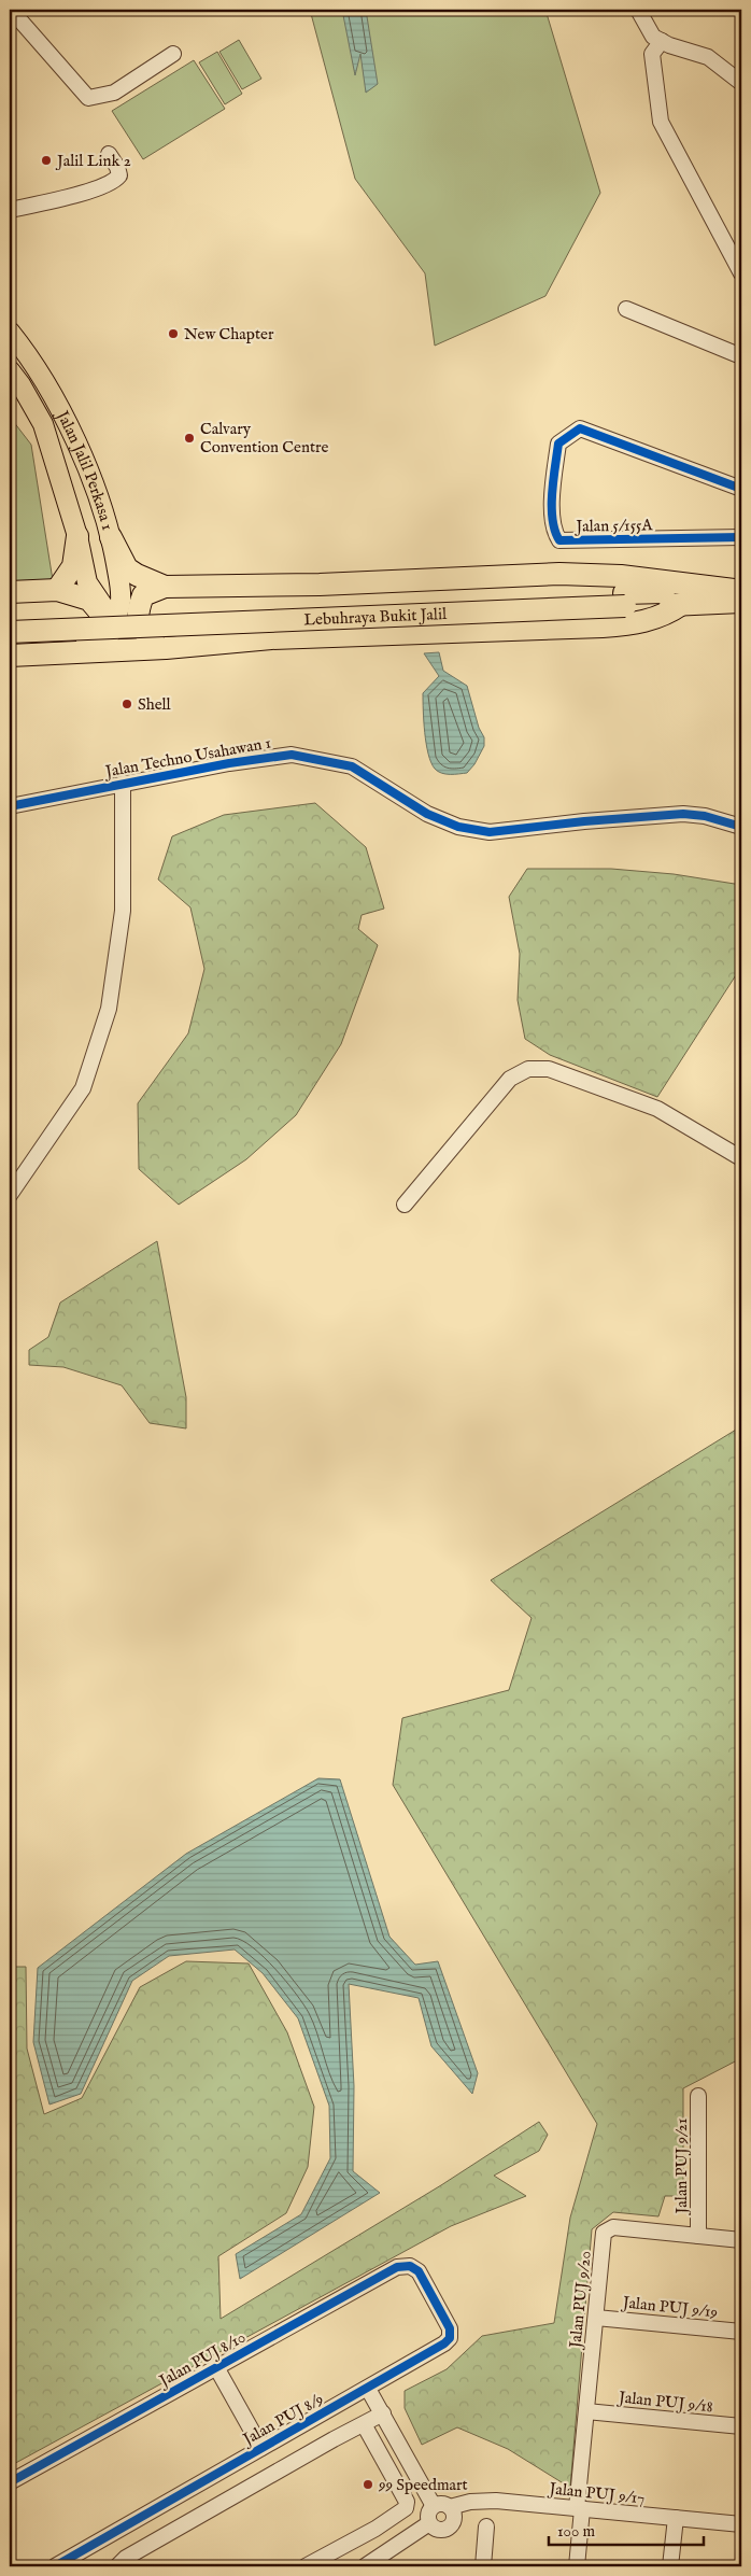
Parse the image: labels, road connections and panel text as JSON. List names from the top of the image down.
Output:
{
  "streets": {
    "highway": ["Lebuhraya Bukit Jalil"],
    "main road": ["Jalan Jalil Perkasa 1"],
    "street": [
      "Jalan 5/155A",
      "Jalan Techno Usahawan 1",
      "Jalan PUJ 9/21",
      "Jalan PUJ 9/20",
      "Jalan PUJ 9/19",
      "Jalan PUJ 8/10",
      "Jalan PUJ 9/18",
      "Jalan PUJ 8/9",
      "Jalan PUJ 9/17"
    ]
  },
  "crossings": [
    ["Jalan PUJ 9/21", "Jalan PUJ 9/20"],
    ["Jalan PUJ 9/20", "Jalan PUJ 9/19"],
    ["Jalan PUJ 9/20", "Jalan PUJ 9/18"],
    ["Jalan PUJ 9/20", "Jalan PUJ 9/17"],
    ["Jalan PUJ 8/10", "Jalan PUJ 8/9"]
  ],
  "places": [
    "Jalil Link 2",
    "New Chapter",
    "Calvary Convention Centre",
    "Shell",
    "99 Speedmart"
  ],
  "scale_bar": "100 m"
}
